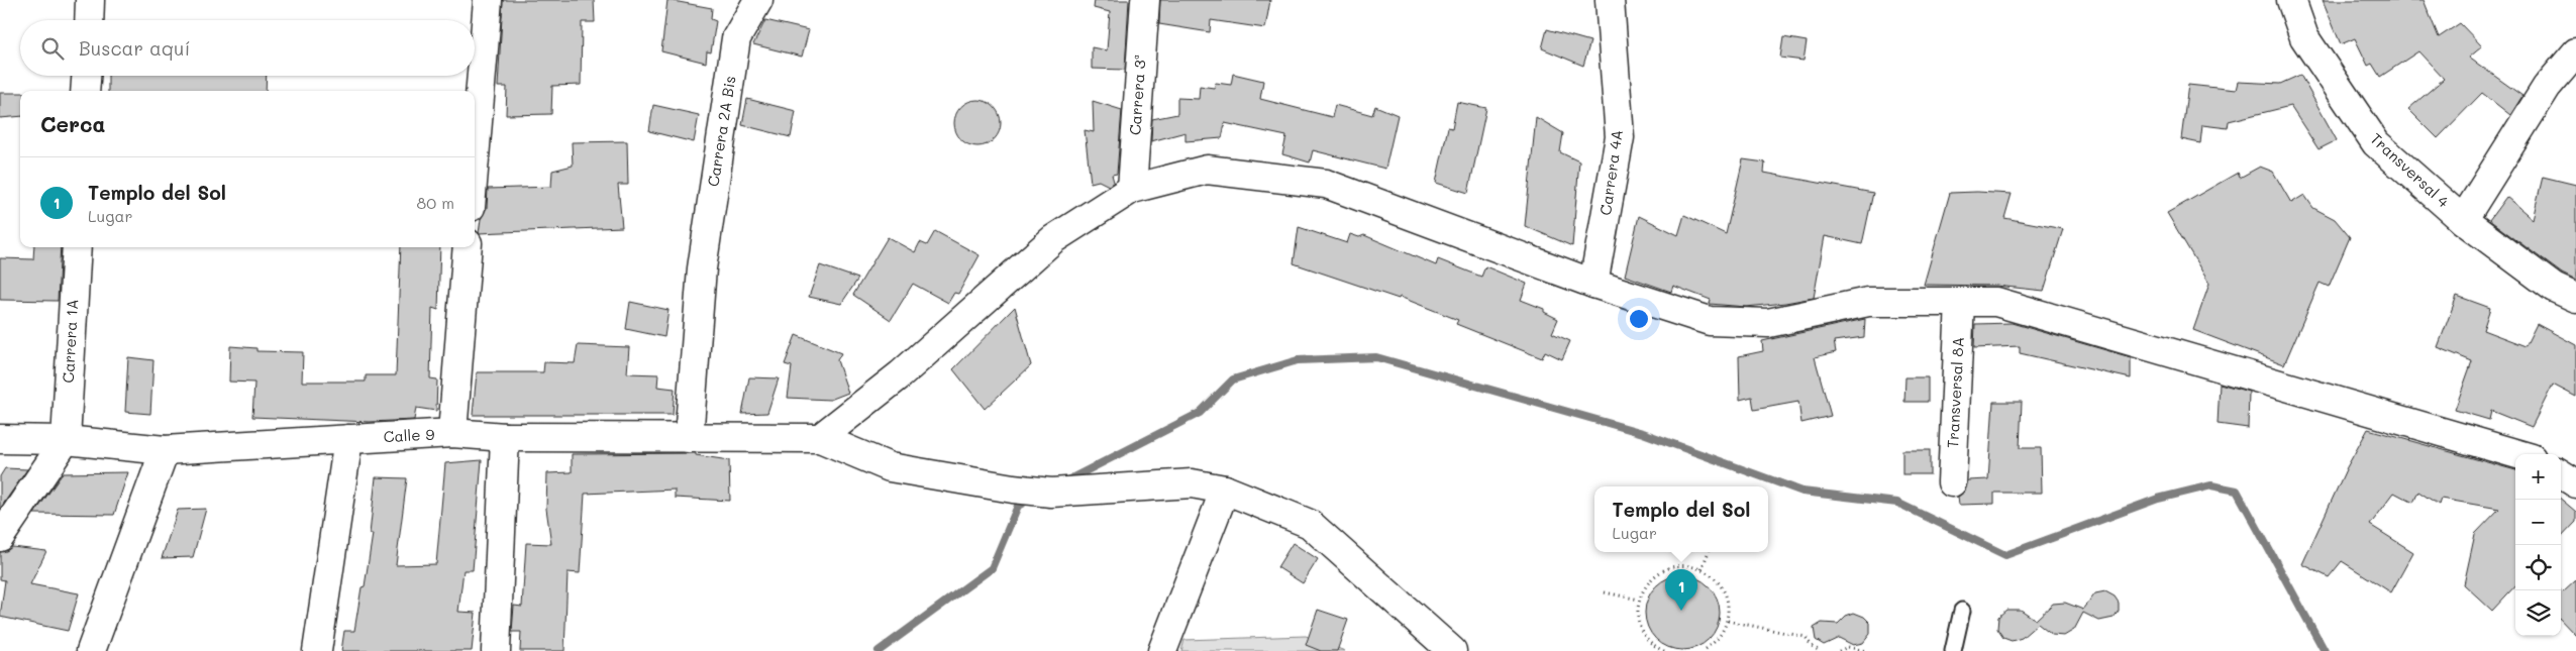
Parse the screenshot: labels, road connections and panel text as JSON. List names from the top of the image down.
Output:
{
  "streets": {
    "street": [
      "Carrera 3ª",
      "Carrera 2A Bis",
      "Transversal 4",
      "Carrera 4A",
      "Carrera 1A",
      "Transversal 8A",
      "Calle 9"
    ]
  },
  "crossings": [
    ["Carrera 2A Bis", "Calle 9"],
    ["Carrera 1A", "Calle 9"]
  ],
  "page": {
    "search": "Buscar aquí",
    "heading": "Cerca",
    "list": [
      {
        "mark": "1",
        "name": "Templo del Sol",
        "note": "Lugar",
        "value": "80 m"
      }
    ],
    "map_buttons": ["+", "−"],
    "popup": ["Templo del Sol", "Lugar"],
    "pins": "1"
  }
}
